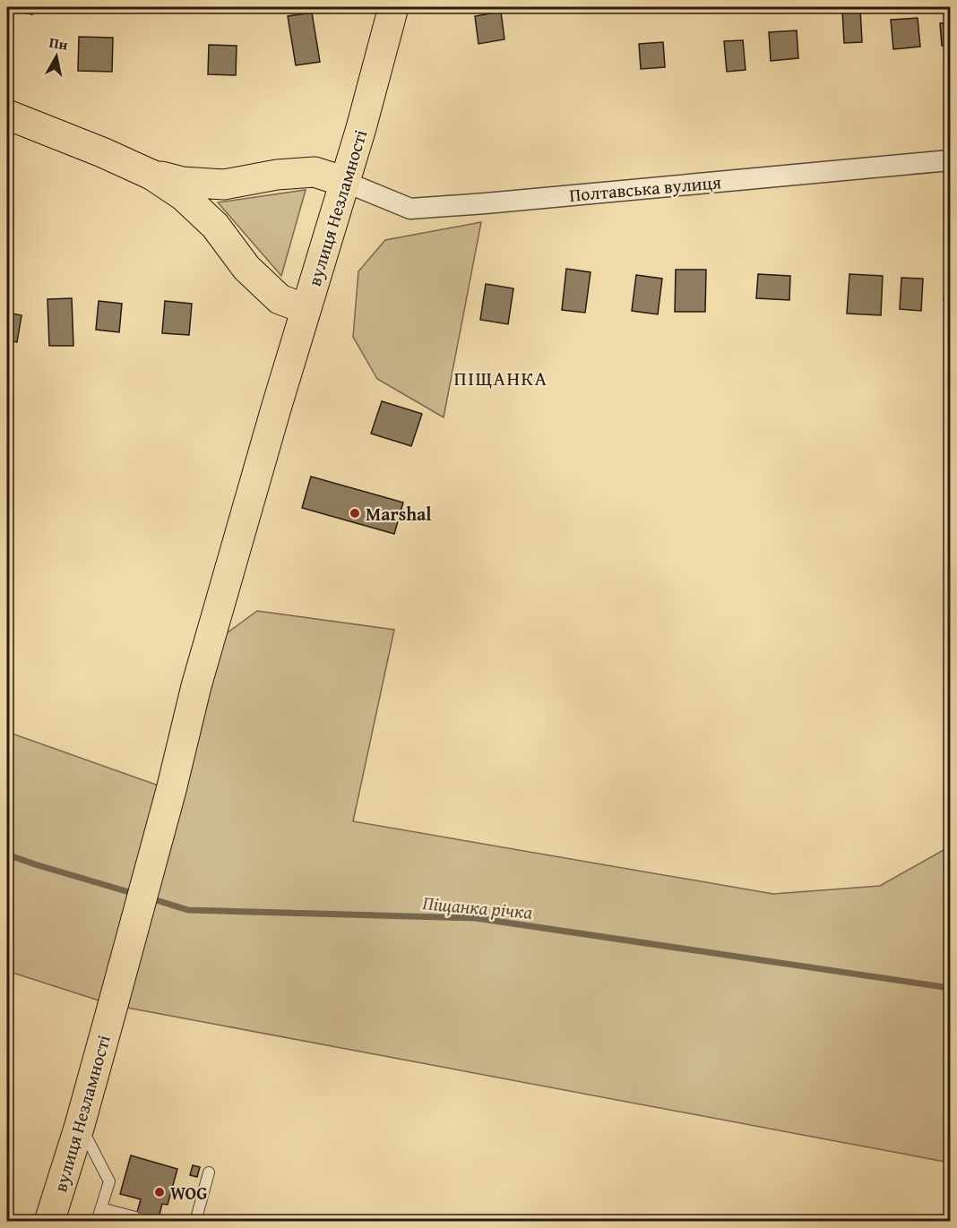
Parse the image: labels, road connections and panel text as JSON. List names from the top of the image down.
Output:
{
  "streets": {
    "main road": ["вулиця Незламності"],
    "street": ["Полтавська вулиця"]
  },
  "crossings": [
    ["Полтавська вулиця", "вулиця Незламності"]
  ],
  "districts": ["ПІЩАНКА"],
  "water": ["Піщанка річка"],
  "places": ["Marshal", "WOG"],
  "north": "top"
}
